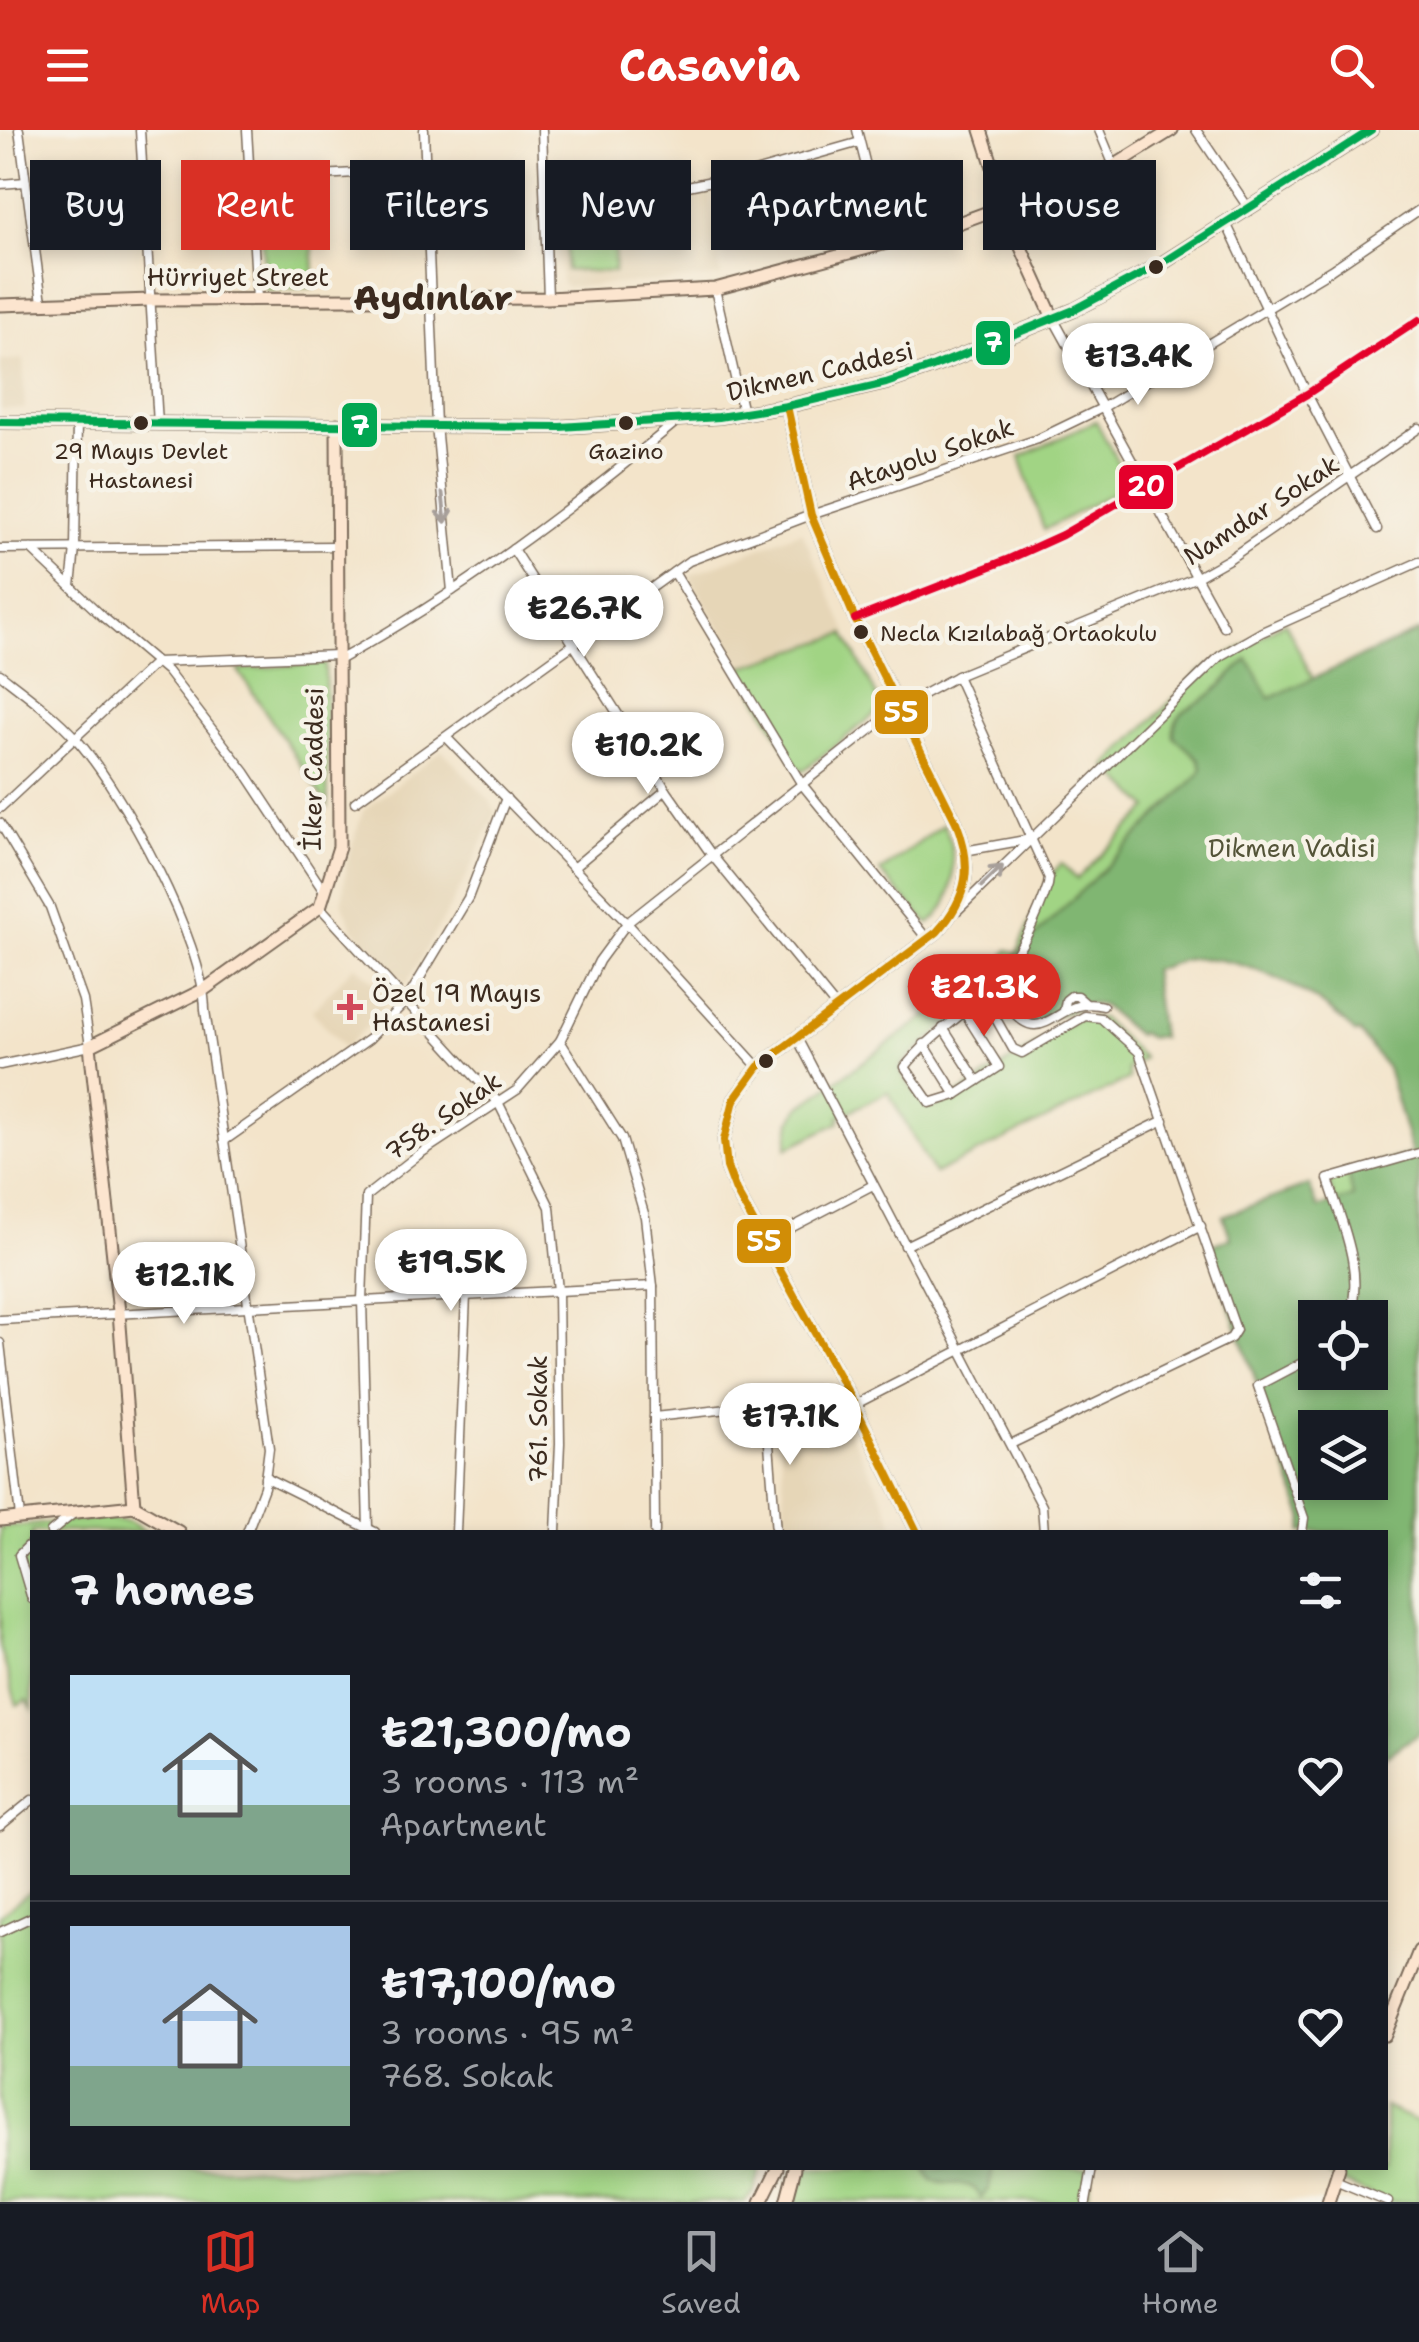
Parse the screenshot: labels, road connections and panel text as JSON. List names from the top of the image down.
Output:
{
  "streets": {
    "main road": ["Dikmen Caddesi"],
    "street": [
      "Hürriyet Street",
      "Atayolu Sokak",
      "Namdar Sokak",
      "İlker Caddesi",
      "758. Sokak",
      "761. Sokak"
    ]
  },
  "crossings": [
    ["Dikmen Caddesi", "İlker Caddesi"],
    ["Namdar Sokak", "758. Sokak"],
    ["İlker Caddesi", "761. Sokak"],
    ["758. Sokak", "761. Sokak"]
  ],
  "districts": ["Aydınlar"],
  "parks": ["Dikmen Vadisi"],
  "places": {
    "other": ["29 Mayıs Devlet Hastanesi", "Gazino", "Necla Kızılabağ Ortaokulu"],
    "health": ["Özel 19 Mayıs Hastanesi"]
  },
  "lines": ["transit line 7", "transit line 20", "transit line 55"],
  "page": {
    "header": "Casavia",
    "chip": [
      "Buy",
      "Rent",
      "Filters",
      "New",
      "Apartment",
      "House"
    ],
    "price": [
      "₺13.4K",
      "₺26.7K",
      "₺10.2K",
      "₺21.3K",
      "₺19.5K",
      "₺12.1K",
      "₺17.1K"
    ],
    "heading": "7 homes",
    "list": [
      {
        "name": "₺21,300/mo",
        "note": "3 rooms · 113 m² · Apartment"
      },
      {
        "name": "₺17,100/mo",
        "note": "3 rooms · 95 m² · 768. Sokak"
      }
    ],
    "tabs": ["Map", "Saved", "Home"]
  }
}
